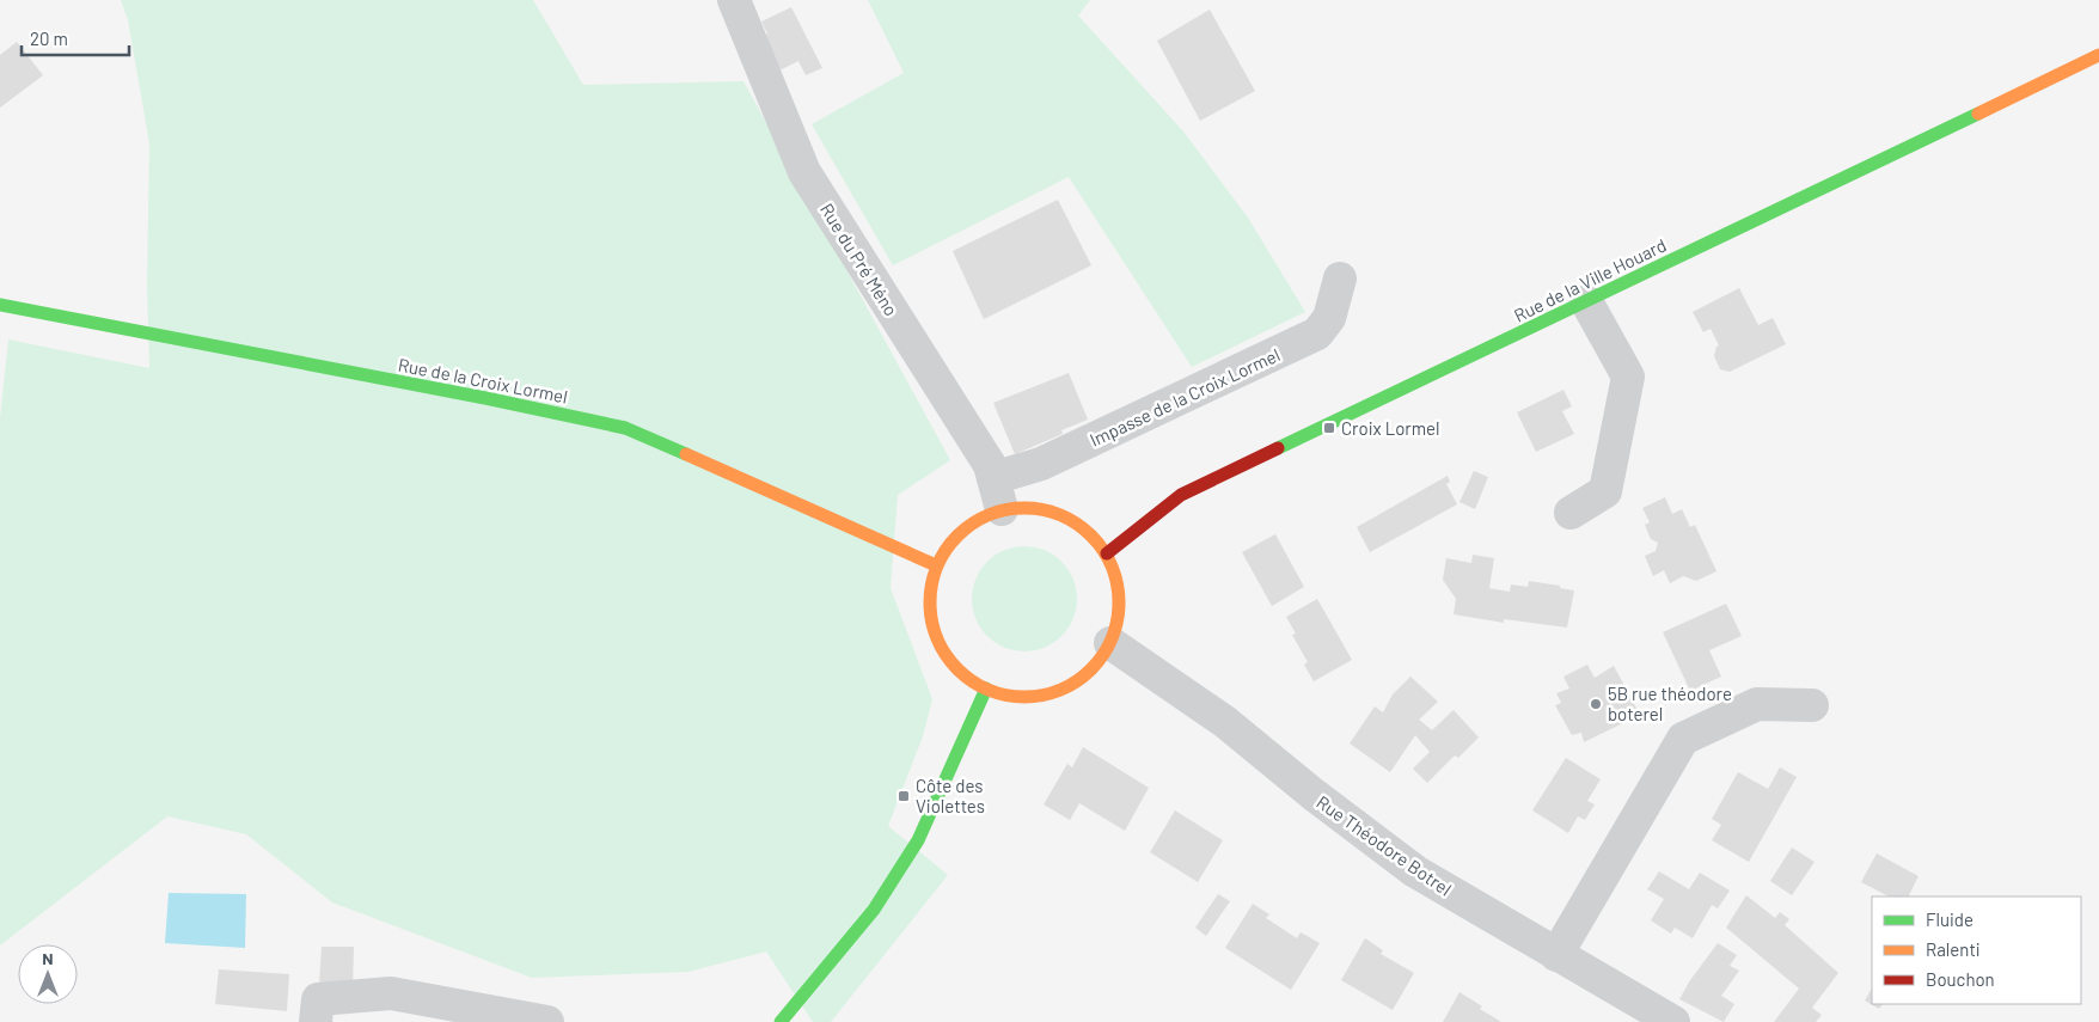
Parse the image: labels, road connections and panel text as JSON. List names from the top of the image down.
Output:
{
  "streets": {
    "street": [
      "Rue du Pré Méno",
      "Rue de la Ville Houard",
      "Rue de la Croix Lormel",
      "Impasse de la Croix Lormel",
      "Rue Théodore Botrel"
    ]
  },
  "crossings": [
    ["Rue du Pré Méno", "Rue de la Ville Houard"],
    ["Rue du Pré Méno", "Rue de la Croix Lormel"],
    ["Rue du Pré Méno", "Impasse de la Croix Lormel"],
    ["Rue du Pré Méno", "Rue Théodore Botrel"],
    ["Rue de la Ville Houard", "Rue de la Croix Lormel"],
    ["Rue de la Ville Houard", "Rue Théodore Botrel"],
    ["Rue de la Croix Lormel", "Rue Théodore Botrel"]
  ],
  "places": {
    "transit": ["Croix Lormel", "Côte des Violettes"],
    "other": ["5B rue théodore boterel"]
  },
  "legend": ["Fluide", "Ralenti", "Bouchon"],
  "scale_bar": "20 m",
  "north": "top"
}
